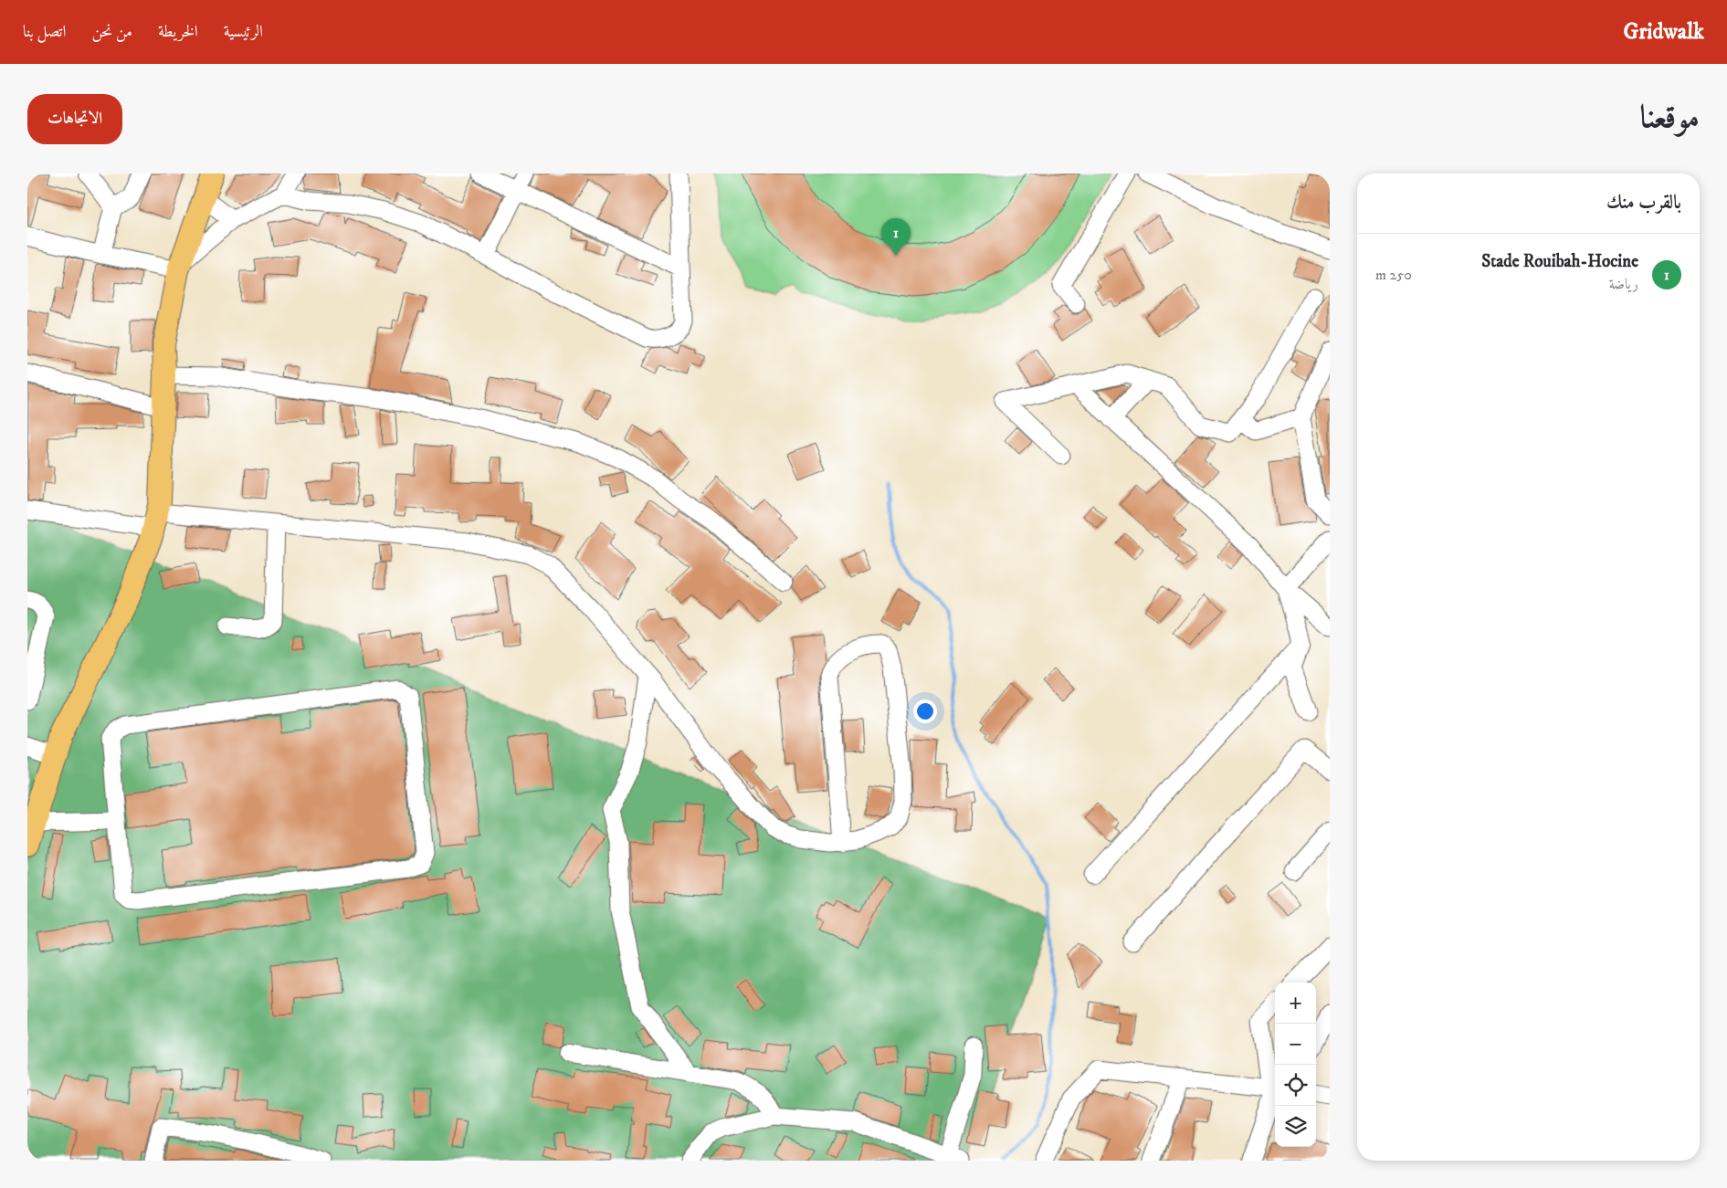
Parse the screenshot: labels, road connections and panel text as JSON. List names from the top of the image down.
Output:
{
  "page": {
    "header": "Gridwalk",
    "nav": [
      "الرئيسية",
      "الخريطة",
      "من نحن",
      "اتصل بنا"
    ],
    "title": "موقعنا",
    "buttons": "الاتجاهات",
    "heading": "بالقرب منك",
    "pins": "1",
    "list": [
      {
        "mark": "1",
        "name": "Stade Rouibah-Hocine",
        "note": "رياضة",
        "value": "250 m"
      }
    ],
    "map_buttons": ["+", "−"]
  }
}
